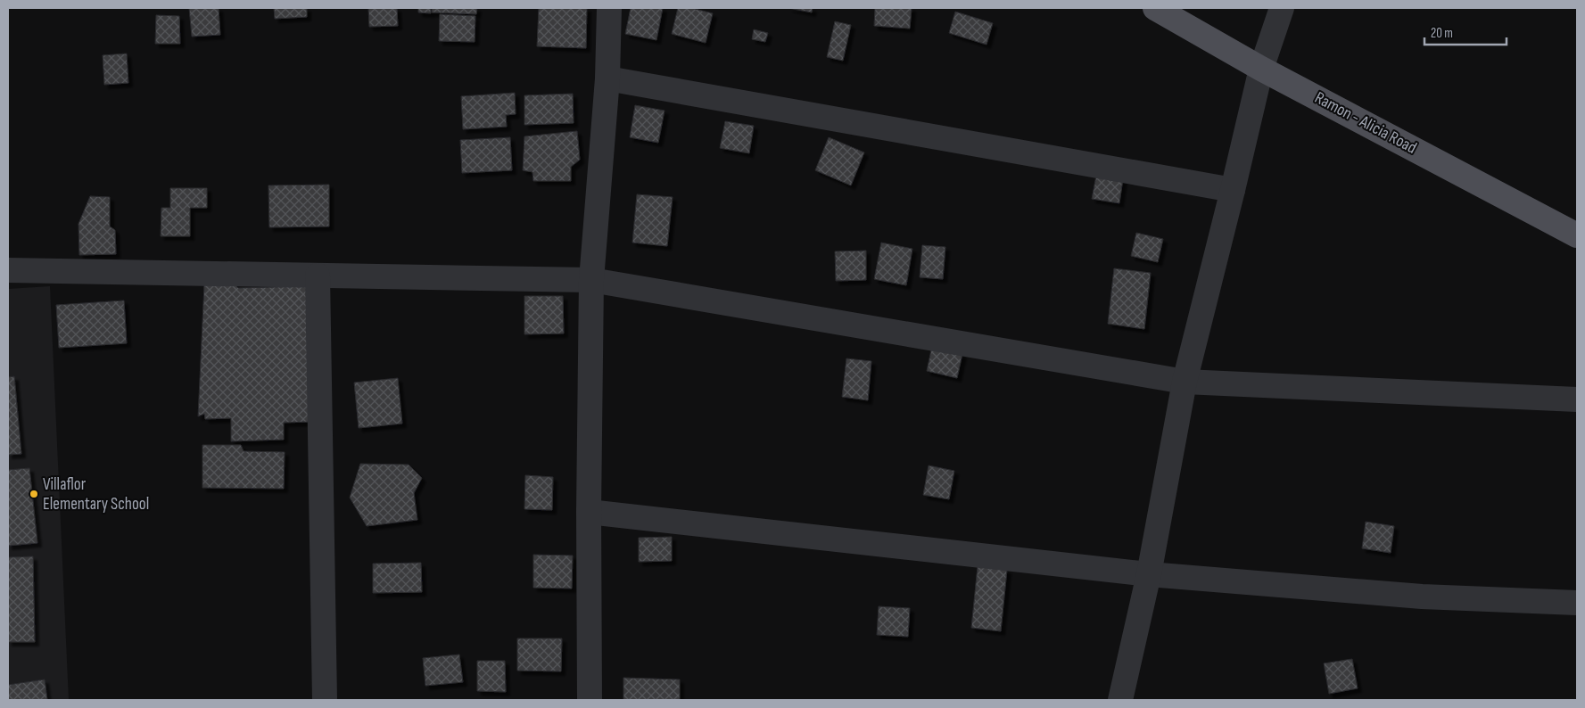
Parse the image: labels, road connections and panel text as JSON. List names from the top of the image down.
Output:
{
  "streets": {
    "main road": ["Ramon - Alicia Road"]
  },
  "places": ["Villaflor Elementary School"],
  "scale_bar": "20 m"
}
